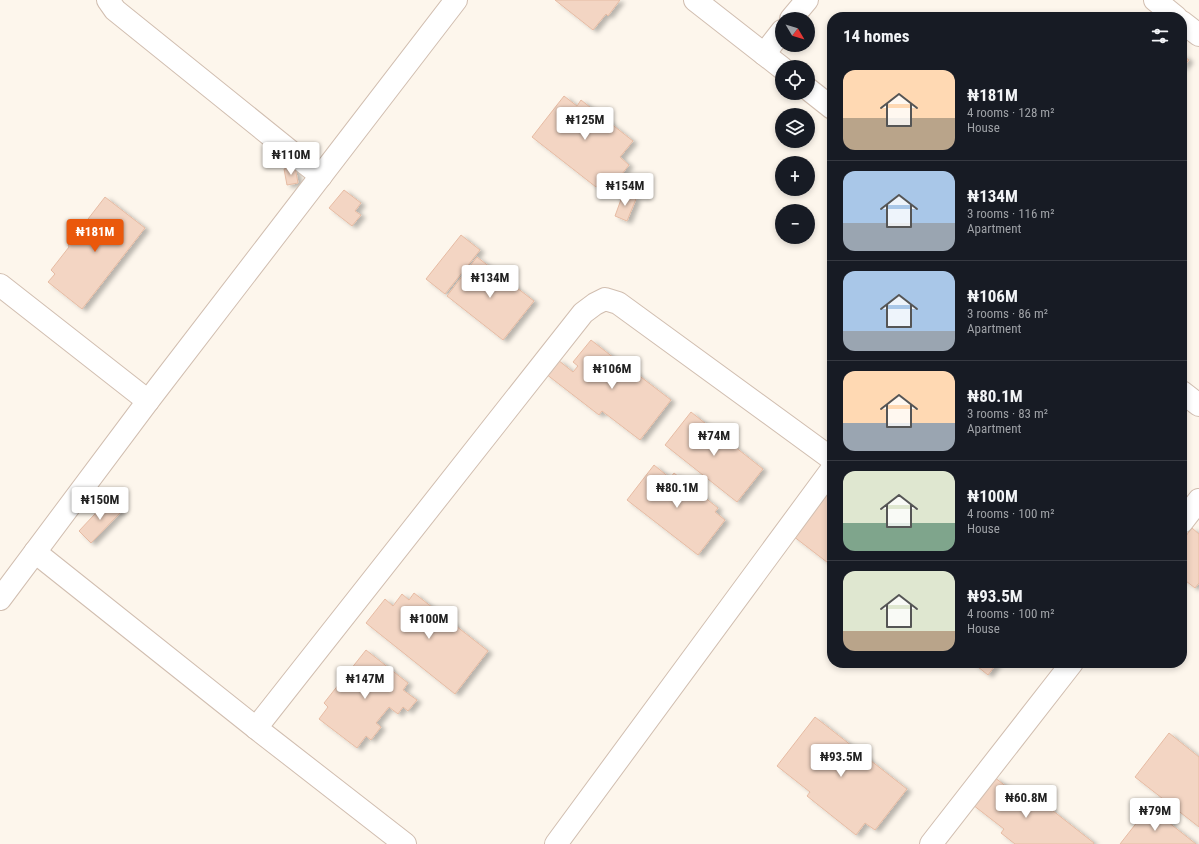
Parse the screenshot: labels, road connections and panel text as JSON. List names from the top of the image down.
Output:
{
  "north": "bottom right",
  "page": {
    "map_buttons": ["+", "−"],
    "heading": "14 homes",
    "list": [
      {
        "name": "₦181M",
        "note": "4 rooms · 128 m² · House"
      },
      {
        "name": "₦134M",
        "note": "3 rooms · 116 m² · Apartment"
      },
      {
        "name": "₦106M",
        "note": "3 rooms · 86 m² · Apartment"
      },
      {
        "name": "₦80.1M",
        "note": "3 rooms · 83 m² · Apartment"
      },
      {
        "name": "₦100M",
        "note": "4 rooms · 100 m² · House"
      },
      {
        "name": "₦93.5M",
        "note": "4 rooms · 100 m² · House"
      }
    ],
    "price": [
      "₦125M",
      "₦110M",
      "₦154M",
      "₦181M",
      "₦134M",
      "₦106M",
      "₦74M",
      "₦80.1M",
      "₦150M",
      "₦100M",
      "₦147M",
      "₦93.5M",
      "₦60.8M",
      "₦79M"
    ]
  }
}
